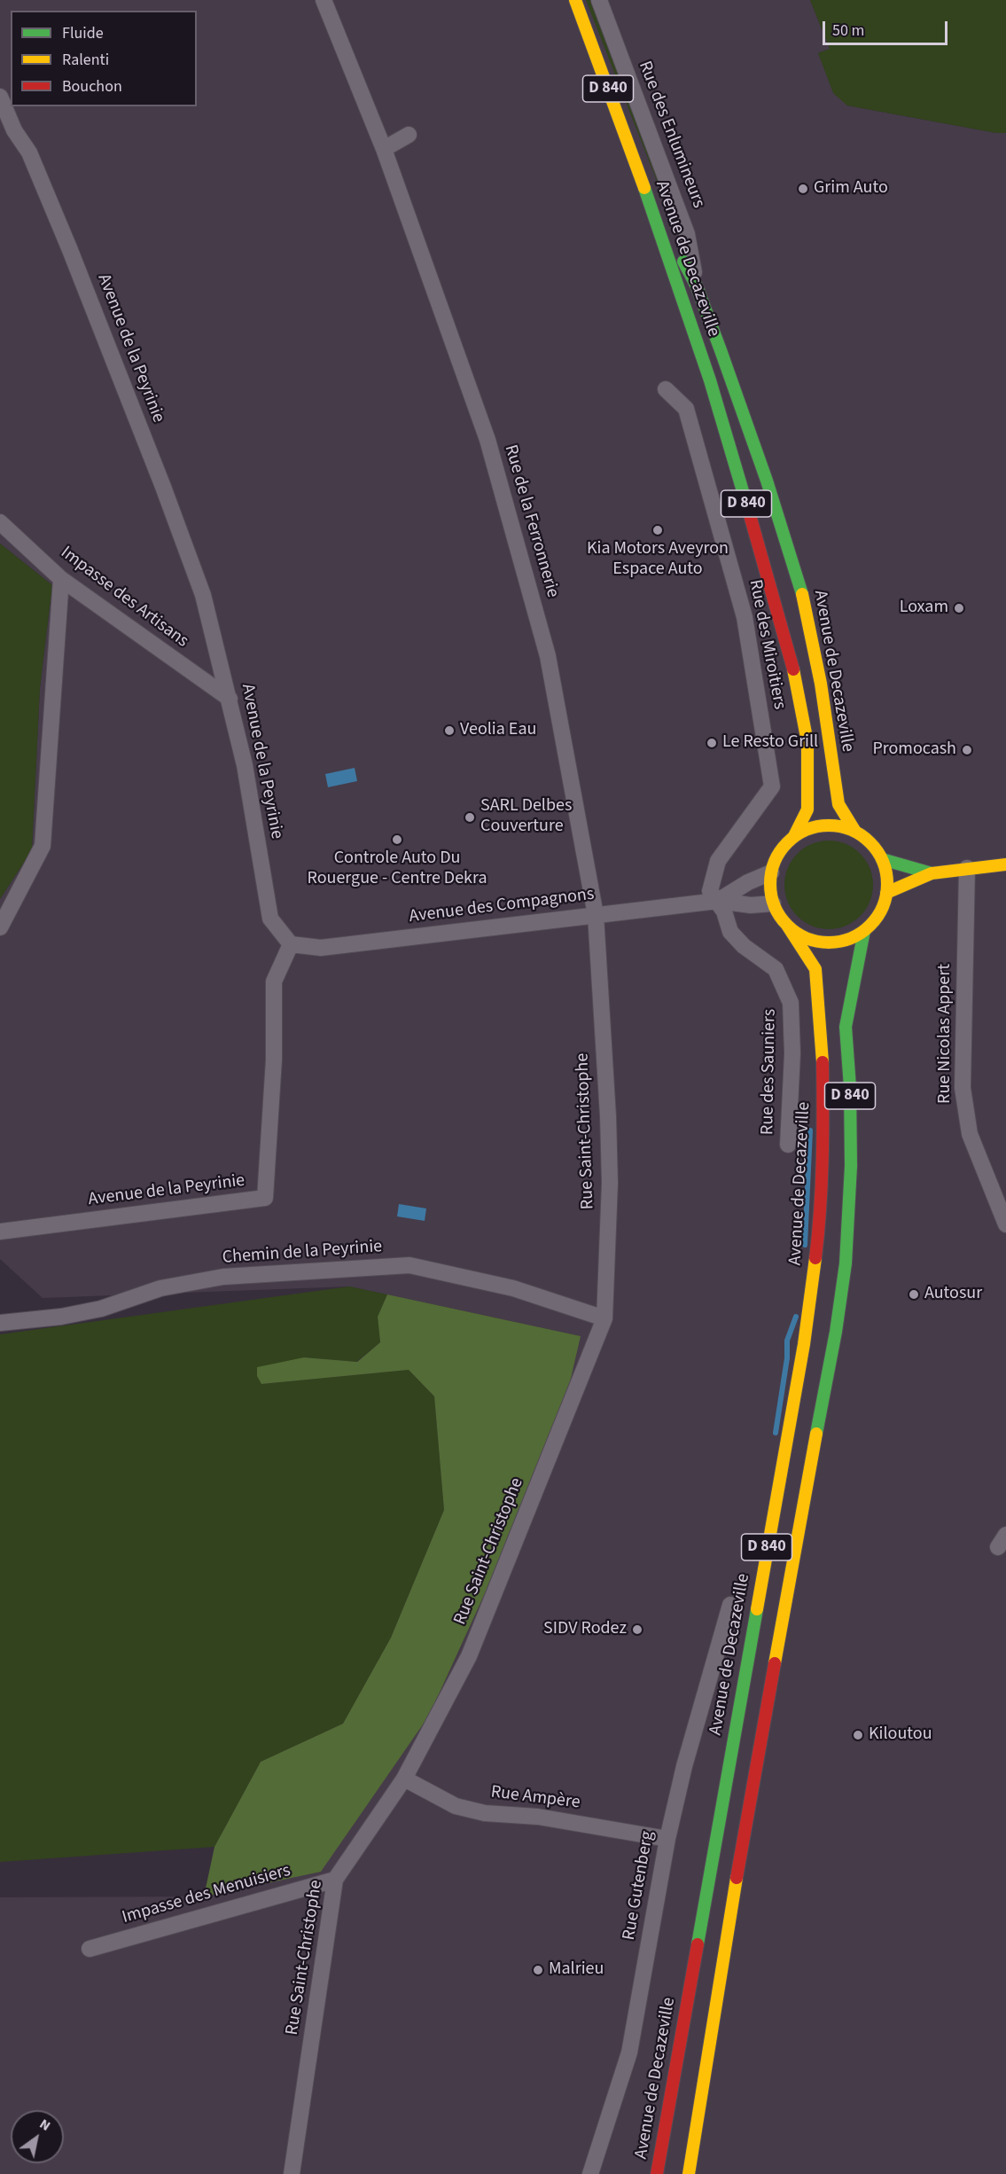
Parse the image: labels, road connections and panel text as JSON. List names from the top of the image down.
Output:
{
  "streets": {
    "main road": ["D 840", "Avenue de Decazeville"],
    "street": [
      "Rue des Enlumineurs",
      "Avenue de la Peyrinie",
      "Rue de la Ferronnerie",
      "Impasse des Artisans",
      "Rue des Miroitiers",
      "Avenue des Compagnons",
      "Rue Nicolas Appert",
      "Rue des Sauniers",
      "Rue Saint-Christophe",
      "Chemin de la Peyrinie",
      "Rue Ampère",
      "Rue Gutenberg",
      "Impasse des Menuisiers"
    ]
  },
  "crossings": [
    ["D 840", "Avenue de Decazeville"],
    ["D 840", "Avenue des Compagnons"],
    ["Rue des Enlumineurs", "Avenue de Decazeville"],
    ["Avenue de Decazeville", "Avenue des Compagnons"],
    ["Avenue de la Peyrinie", "Impasse des Artisans"],
    ["Avenue de la Peyrinie", "Avenue des Compagnons"],
    ["Rue de la Ferronnerie", "Avenue des Compagnons"],
    ["Rue de la Ferronnerie", "Rue Saint-Christophe"],
    ["Rue des Miroitiers", "Avenue des Compagnons"],
    ["Rue des Miroitiers", "Rue des Sauniers"],
    ["Avenue des Compagnons", "Rue des Sauniers"],
    ["Avenue des Compagnons", "Rue Saint-Christophe"],
    ["Rue Saint-Christophe", "Chemin de la Peyrinie"],
    ["Rue Saint-Christophe", "Rue Ampère"],
    ["Rue Saint-Christophe", "Impasse des Menuisiers"],
    ["Rue Ampère", "Rue Gutenberg"]
  ],
  "places": [
    "Grim Auto",
    "Kia Motors Aveyron Espace Auto",
    "Loxam",
    "Veolia Eau",
    "Le Resto Grill",
    "Promocash",
    "SARL Delbes Couverture",
    "Controle Auto Du Rouergue - Centre Dekra",
    "Autosur",
    "SIDV Rodez",
    "Kiloutou",
    "Malrieu"
  ],
  "legend": ["Fluide", "Ralenti", "Bouchon"],
  "scale_bar": "50 m",
  "north": "top right"
}
